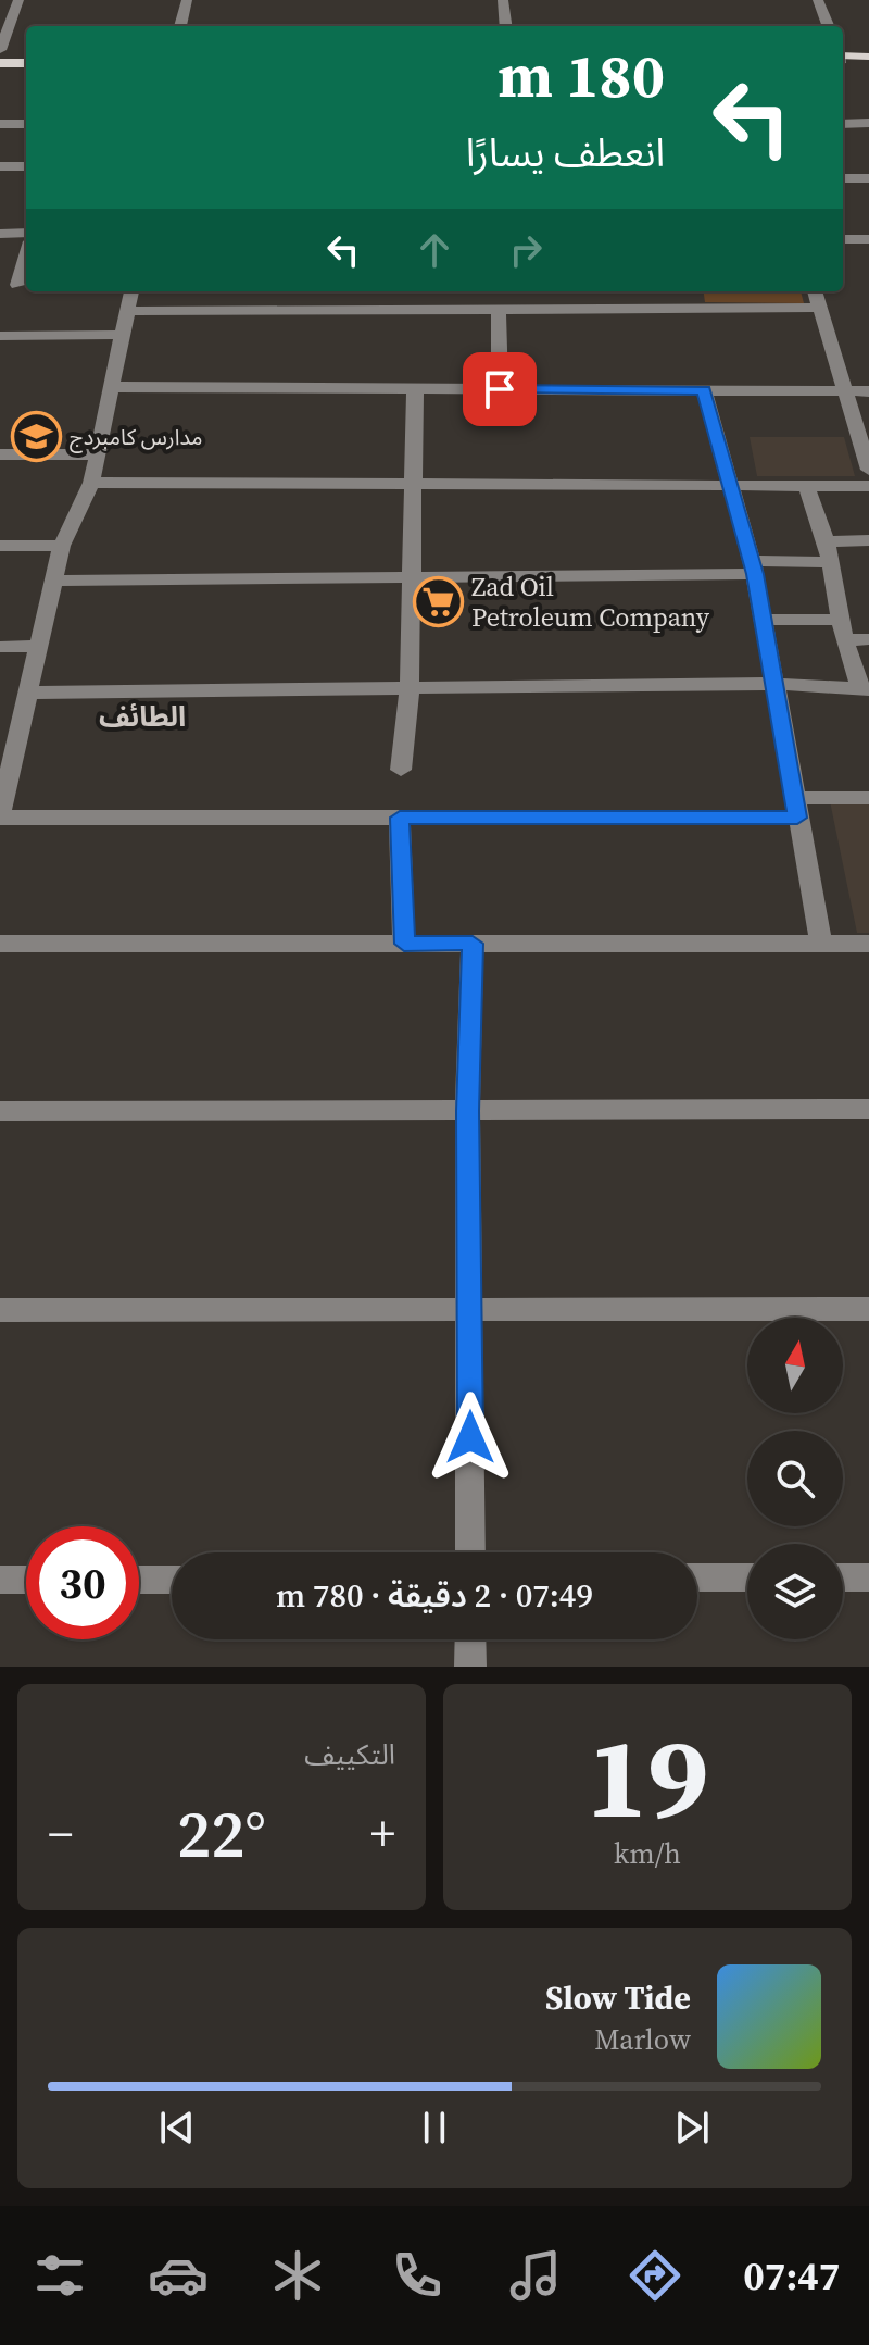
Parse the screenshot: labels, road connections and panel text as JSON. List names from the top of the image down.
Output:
{
  "districts": ["الطائف"],
  "places": {
    "school or university": ["مدارس كامبردج"],
    "supermarket": ["Zad Oil Petroleum Company"]
  },
  "north": "top",
  "page": {
    "turn": ["180 m", "انعطف يسارًا"],
    "limit": "30",
    "trip": "07:49 · 2 دقيقة · 780 m",
    "tile": [
      ["19", "km/h"],
      "التكييف"
    ],
    "heat": ["−", "22°", "+"],
    "song": ["Slow Tide", "Marlow"],
    "tabs": "07:47"
  }
}
